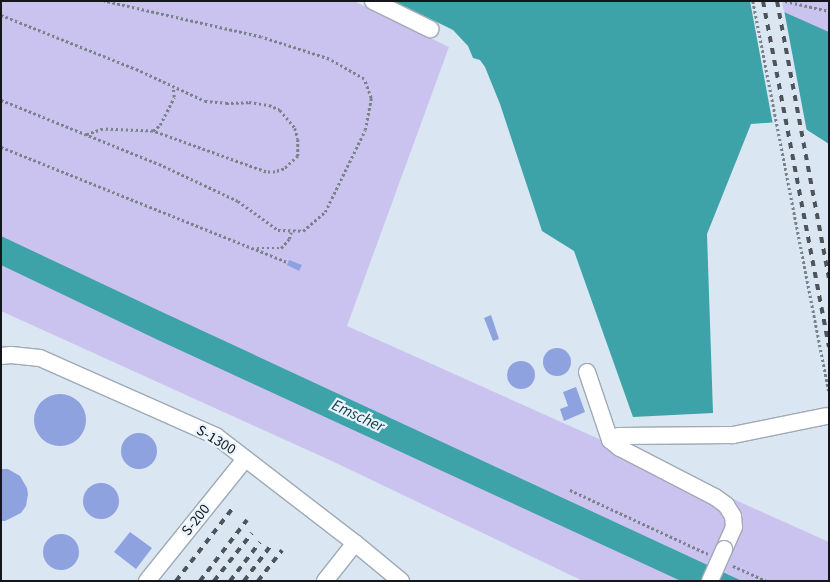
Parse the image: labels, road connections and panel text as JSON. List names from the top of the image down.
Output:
{
  "streets": {
    "lane": ["S-1300", "S-200"]
  },
  "crossings": [
    ["S-1300", "S-200"]
  ],
  "water": ["Emscher"]
}
